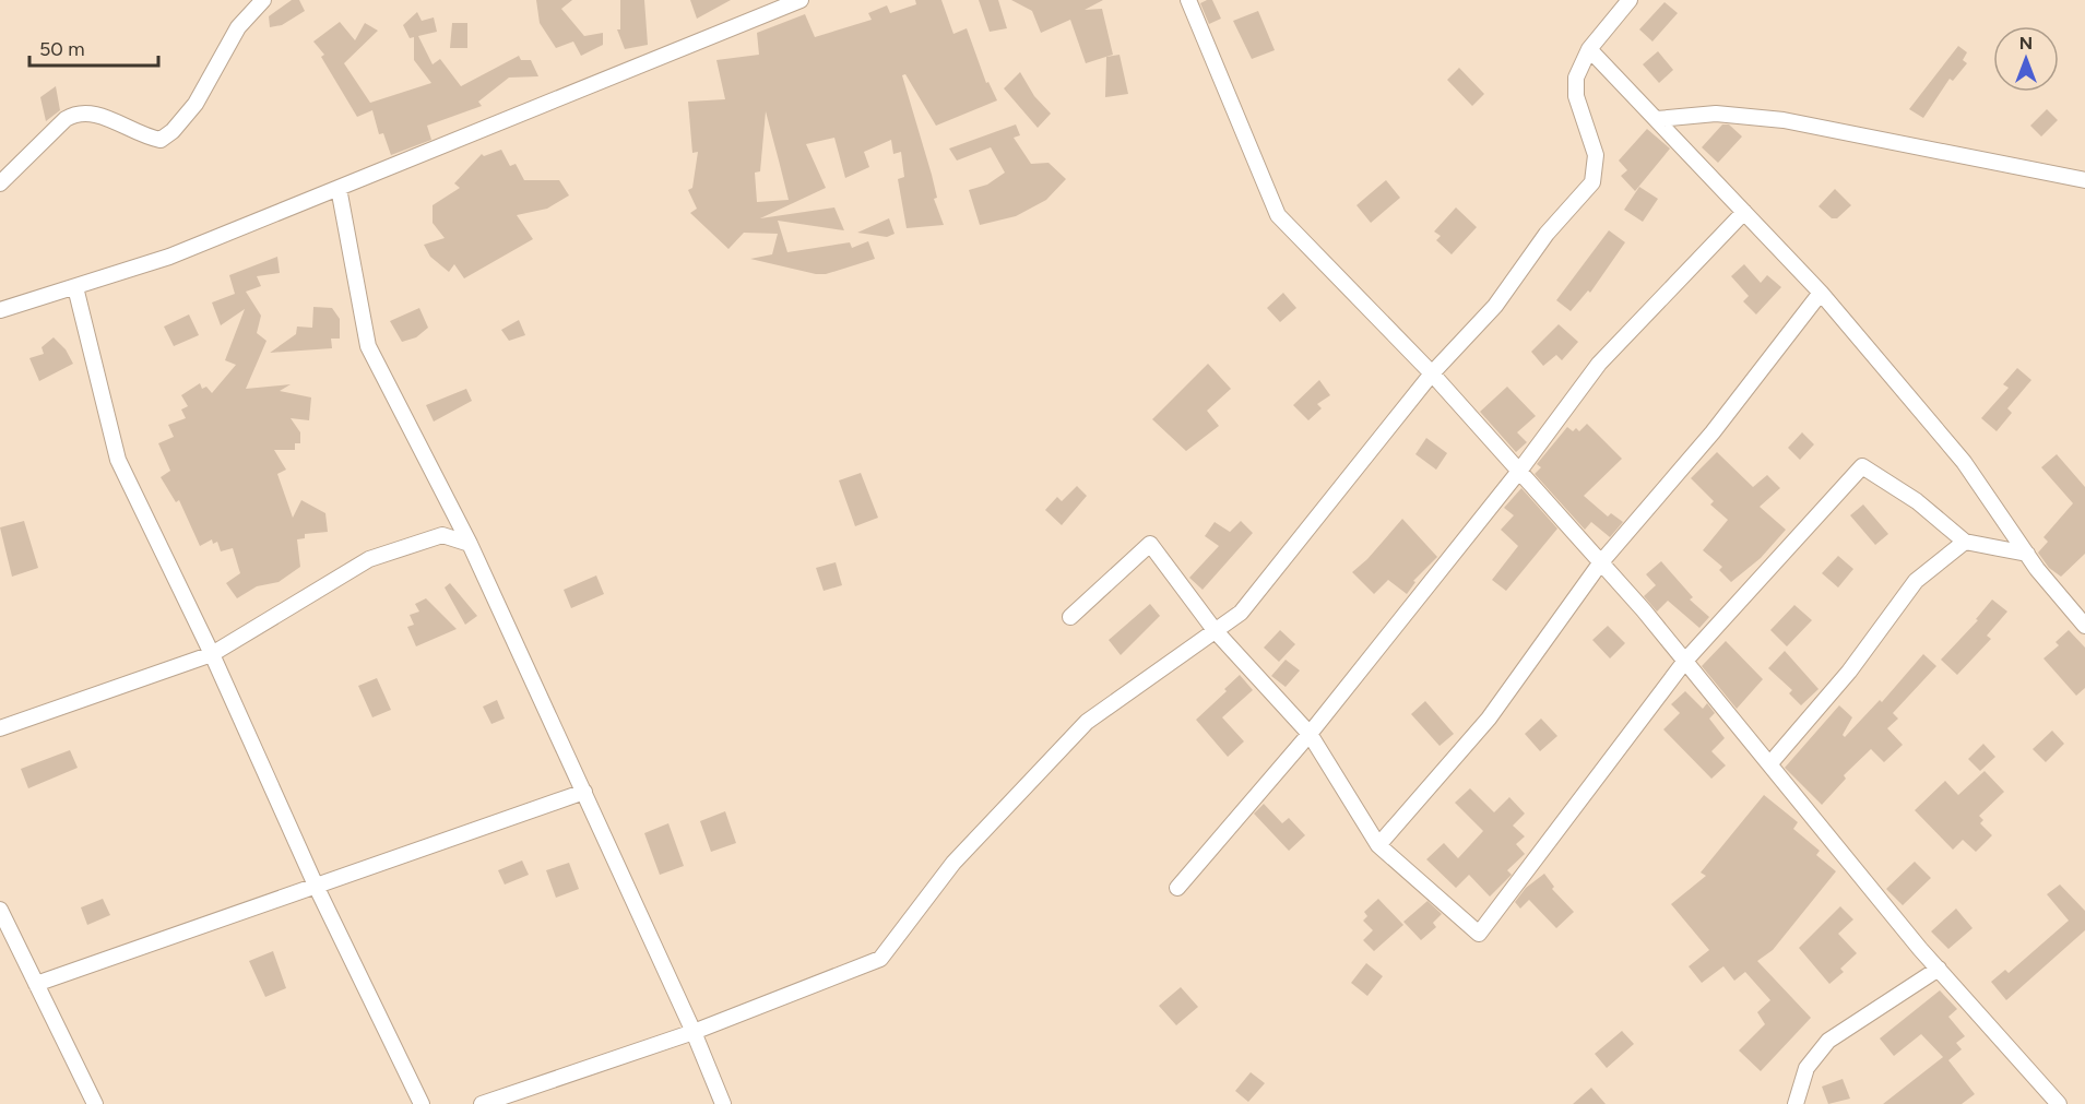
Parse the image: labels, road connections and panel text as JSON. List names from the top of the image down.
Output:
{
  "scale_bar": "50 m",
  "north": "top"
}
